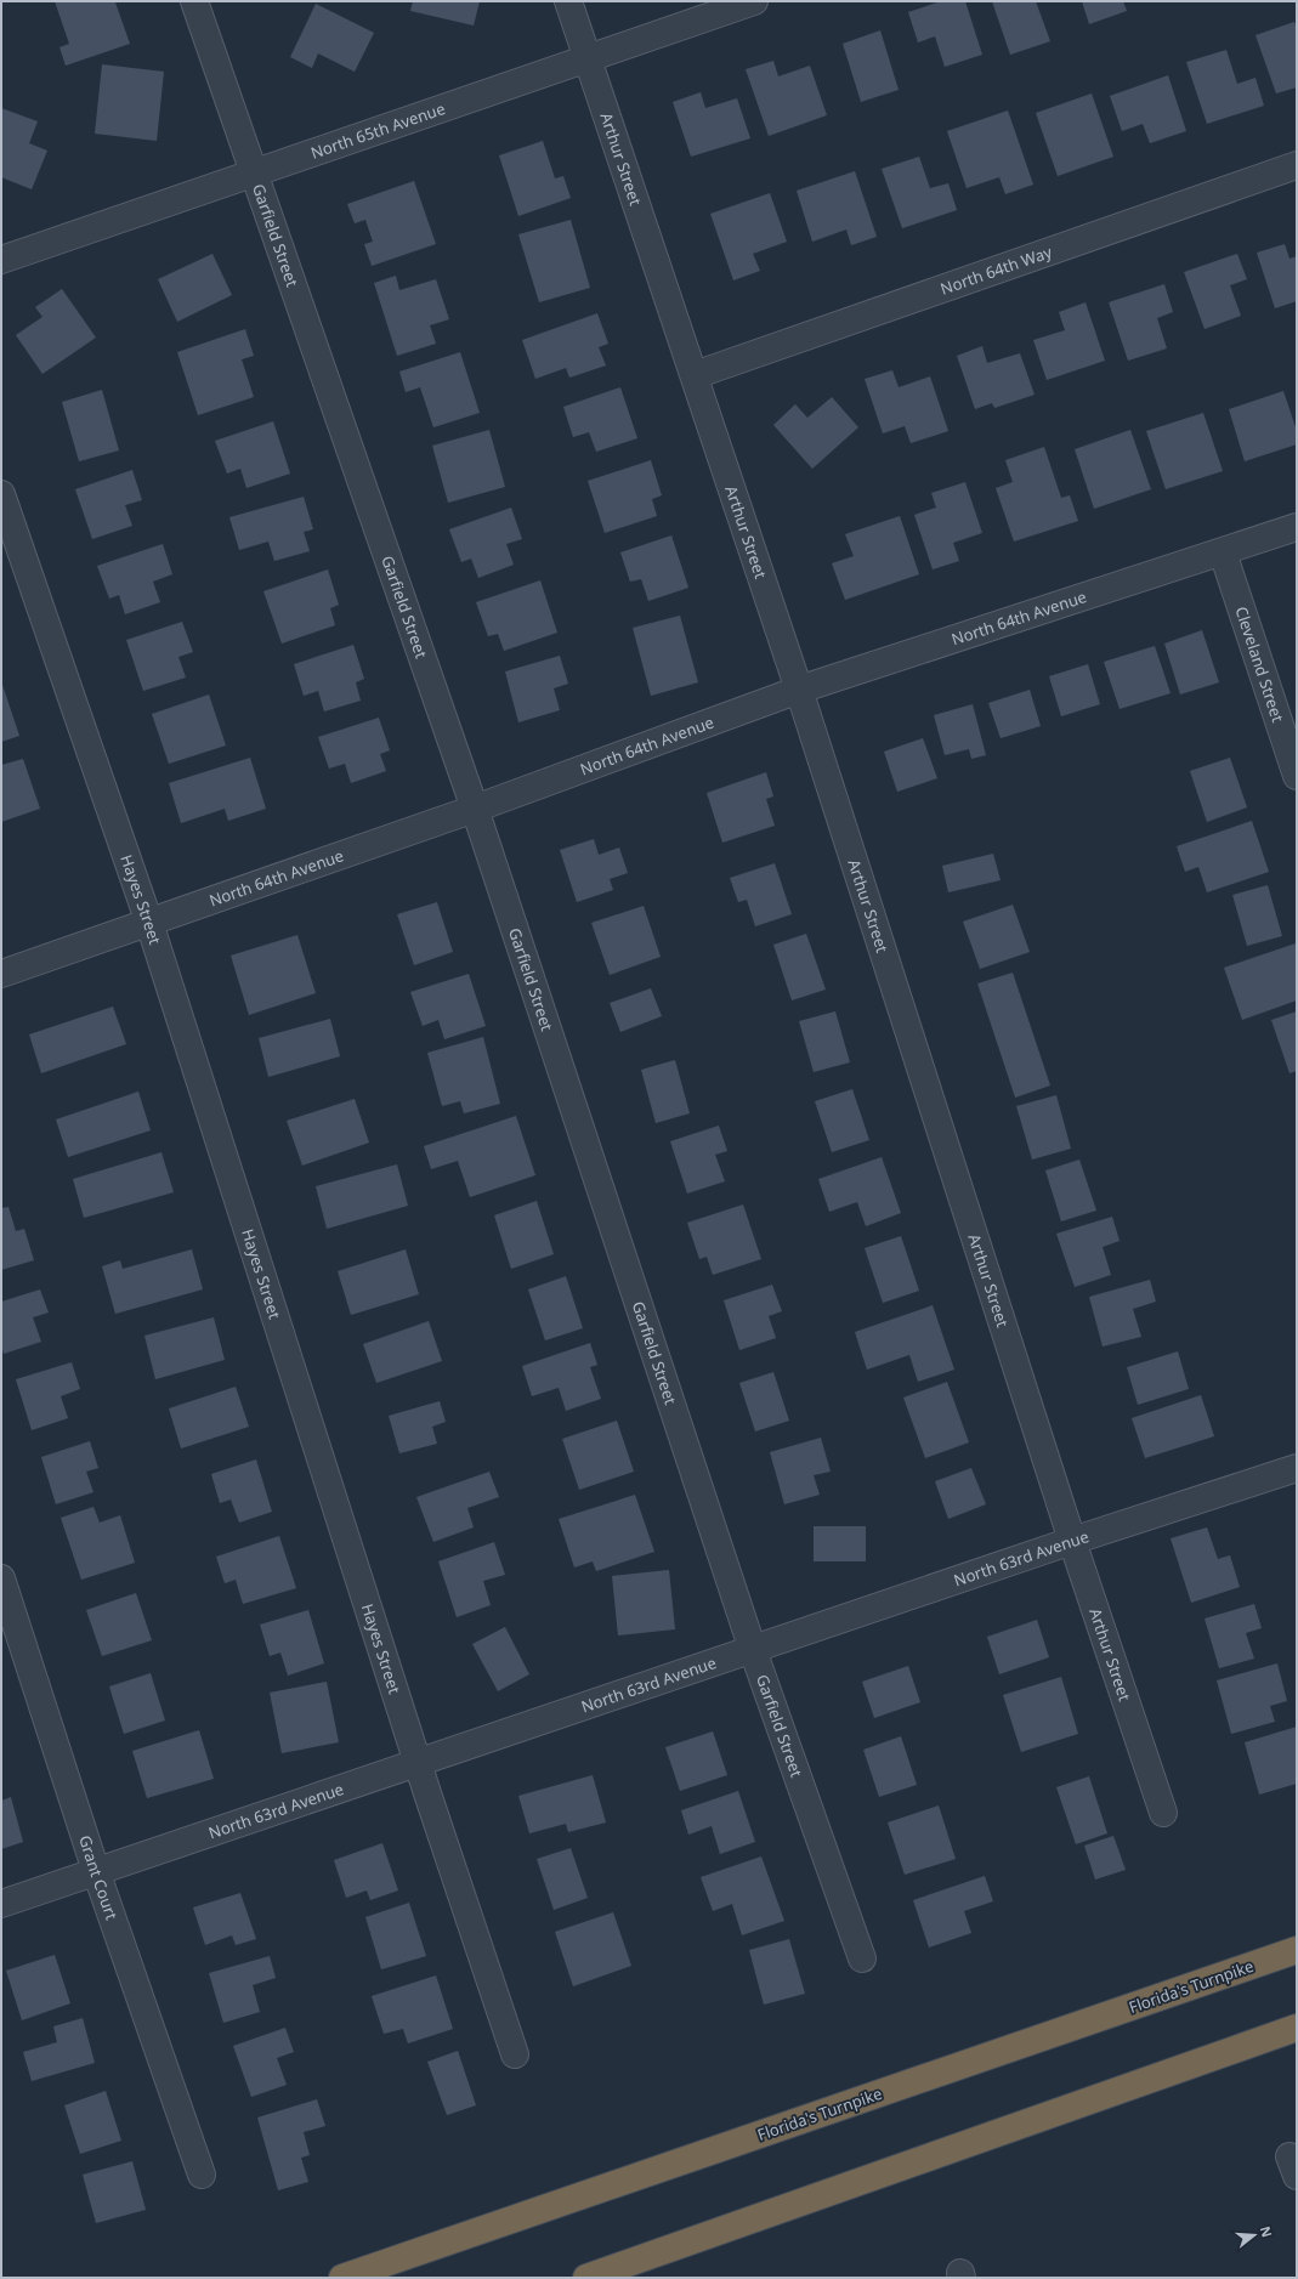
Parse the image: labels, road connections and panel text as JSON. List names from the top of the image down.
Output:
{
  "streets": {
    "highway": ["Florida's Turnpike"],
    "street": [
      "North 65th Avenue",
      "Arthur Street",
      "Garfield Street",
      "North 64th Way",
      "North 64th Avenue",
      "Cleveland Street",
      "Hayes Street",
      "North 63rd Avenue",
      "Grant Court"
    ]
  },
  "crossings": [
    ["North 65th Avenue", "Arthur Street"],
    ["North 65th Avenue", "Garfield Street"],
    ["Arthur Street", "North 64th Way"],
    ["Arthur Street", "North 64th Avenue"],
    ["Arthur Street", "North 63rd Avenue"],
    ["Garfield Street", "North 64th Avenue"],
    ["Garfield Street", "North 63rd Avenue"],
    ["North 64th Avenue", "Cleveland Street"],
    ["North 64th Avenue", "Hayes Street"],
    ["Hayes Street", "North 63rd Avenue"],
    ["North 63rd Avenue", "Grant Court"]
  ],
  "north": "right"
}
